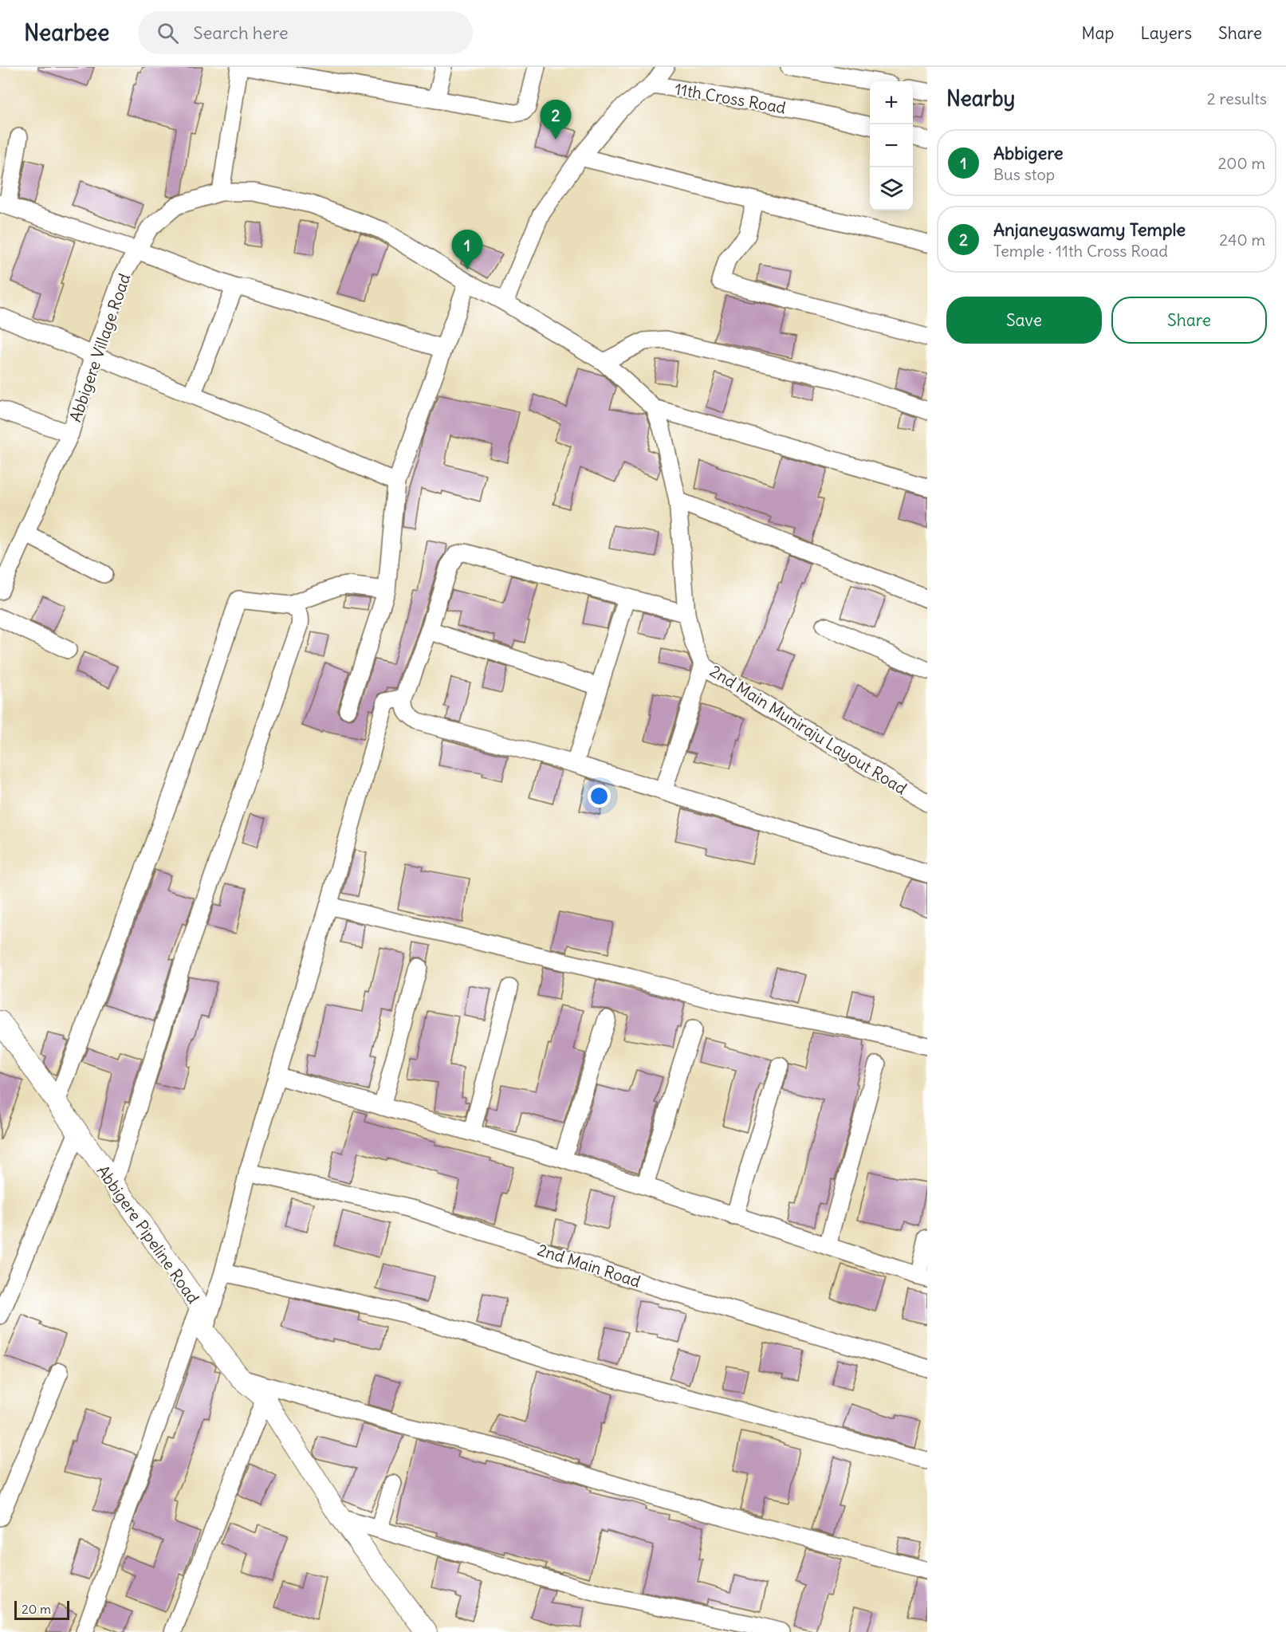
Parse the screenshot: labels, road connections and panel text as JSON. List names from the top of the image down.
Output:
{
  "streets": {
    "street": [
      "11th Cross Road",
      "Abbigere Village Road",
      "2nd Main Muniraju Layout Road",
      "Abbigere Pipeline Road",
      "2nd Main Road"
    ]
  },
  "crossings": [
    ["11th Cross Road", "Abbigere Village Road"],
    ["11th Cross Road", "2nd Main Muniraju Layout Road"],
    ["Abbigere Village Road", "2nd Main Muniraju Layout Road"]
  ],
  "scale_bar": "20 m",
  "page": {
    "header": "Nearbee",
    "search": "Search here",
    "nav": ["Map", "Layers", "Share"],
    "heading": ["Nearby", "2 results"],
    "map_buttons": ["+", "−"],
    "pins": ["2", "1"],
    "list": [
      {
        "mark": "1",
        "name": "Abbigere",
        "note": "Bus stop",
        "value": "200 m"
      },
      {
        "mark": "2",
        "name": "Anjaneyaswamy Temple",
        "note": "Temple · 11th Cross Road",
        "value": "240 m"
      }
    ],
    "buttons": ["Save", "Share"],
    "scale": "20 m"
  }
}
